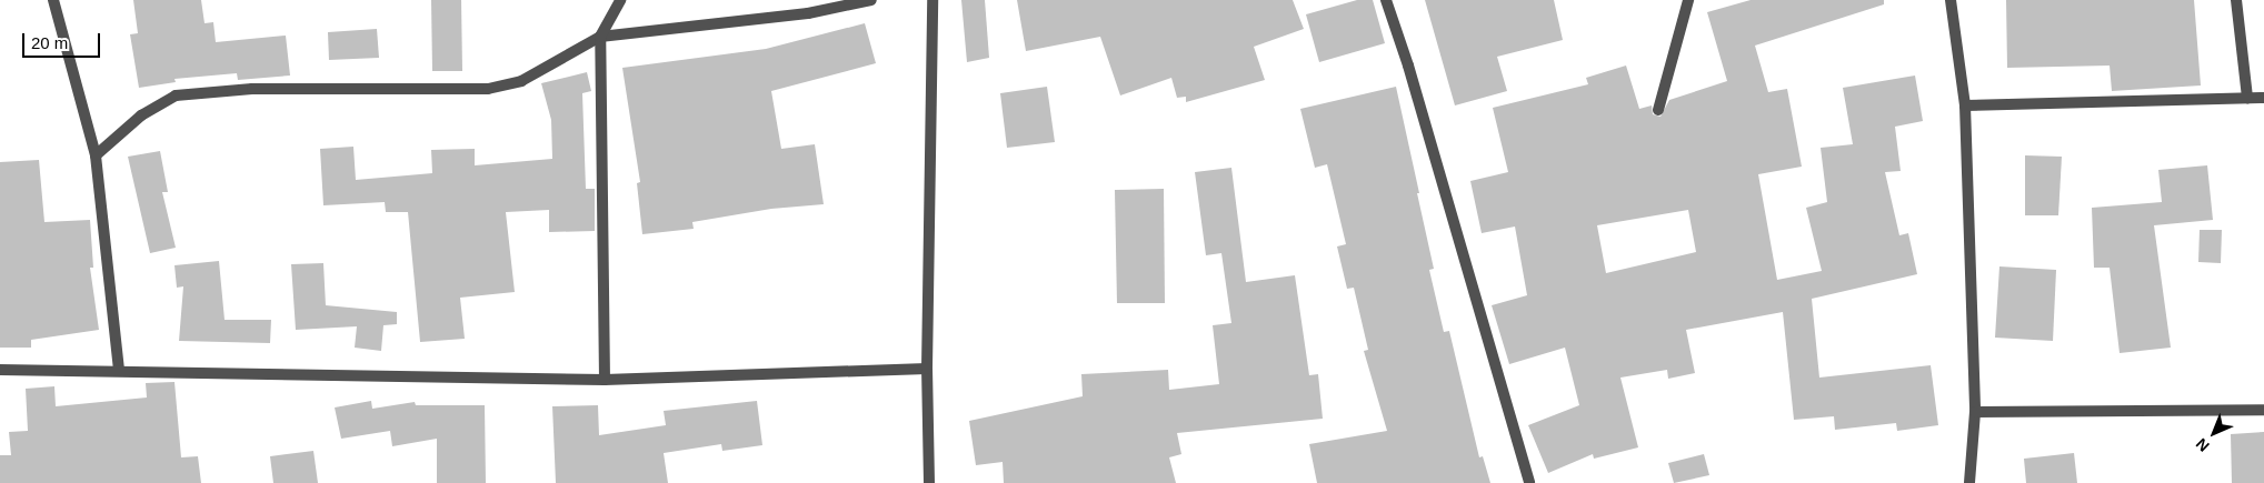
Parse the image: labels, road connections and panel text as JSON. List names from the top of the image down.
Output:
{
  "scale_bar": "20 m",
  "north": "bottom left"
}
